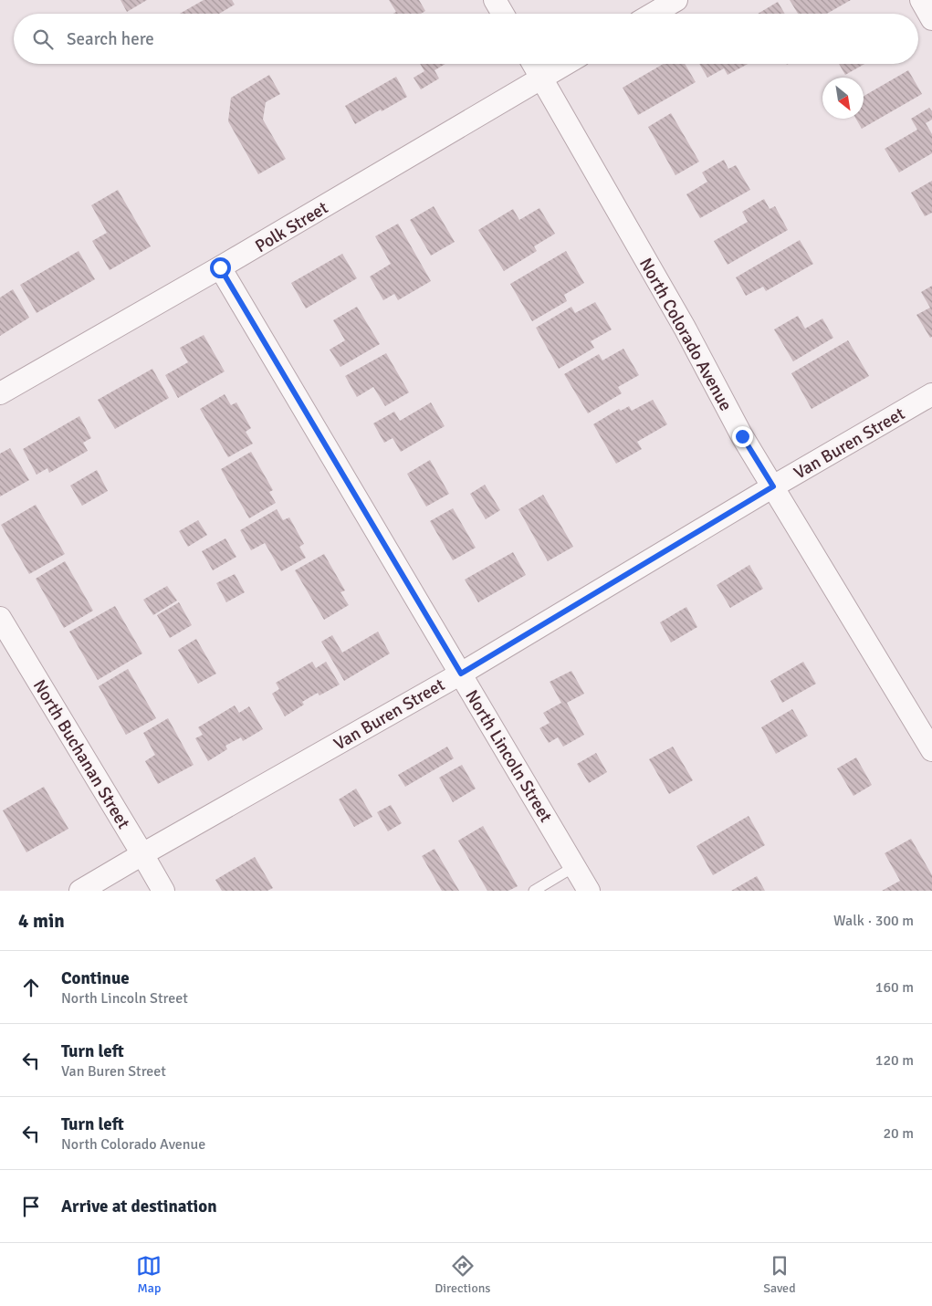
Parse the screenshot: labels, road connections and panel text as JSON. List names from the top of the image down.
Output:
{
  "streets": {
    "street": [
      "Polk Street",
      "North Colorado Avenue",
      "Van Buren Street",
      "North Buchanan Street",
      "North Lincoln Street"
    ]
  },
  "crossings": [
    ["Polk Street", "North Colorado Avenue"],
    ["Polk Street", "North Lincoln Street"],
    ["North Colorado Avenue", "Van Buren Street"],
    ["Van Buren Street", "North Buchanan Street"],
    ["Van Buren Street", "North Lincoln Street"]
  ],
  "north": "bottom right",
  "page": {
    "search": "Search here",
    "heading": ["4 min", "Walk · 300 m"],
    "list": [
      ["Continue", "North Lincoln Street", "160 m"],
      ["Turn left", "Van Buren Street", "120 m"],
      ["Turn left", "North Colorado Avenue", "20 m"],
      "Arrive at destination"
    ],
    "nav": ["Map", "Directions", "Saved"]
  }
}
